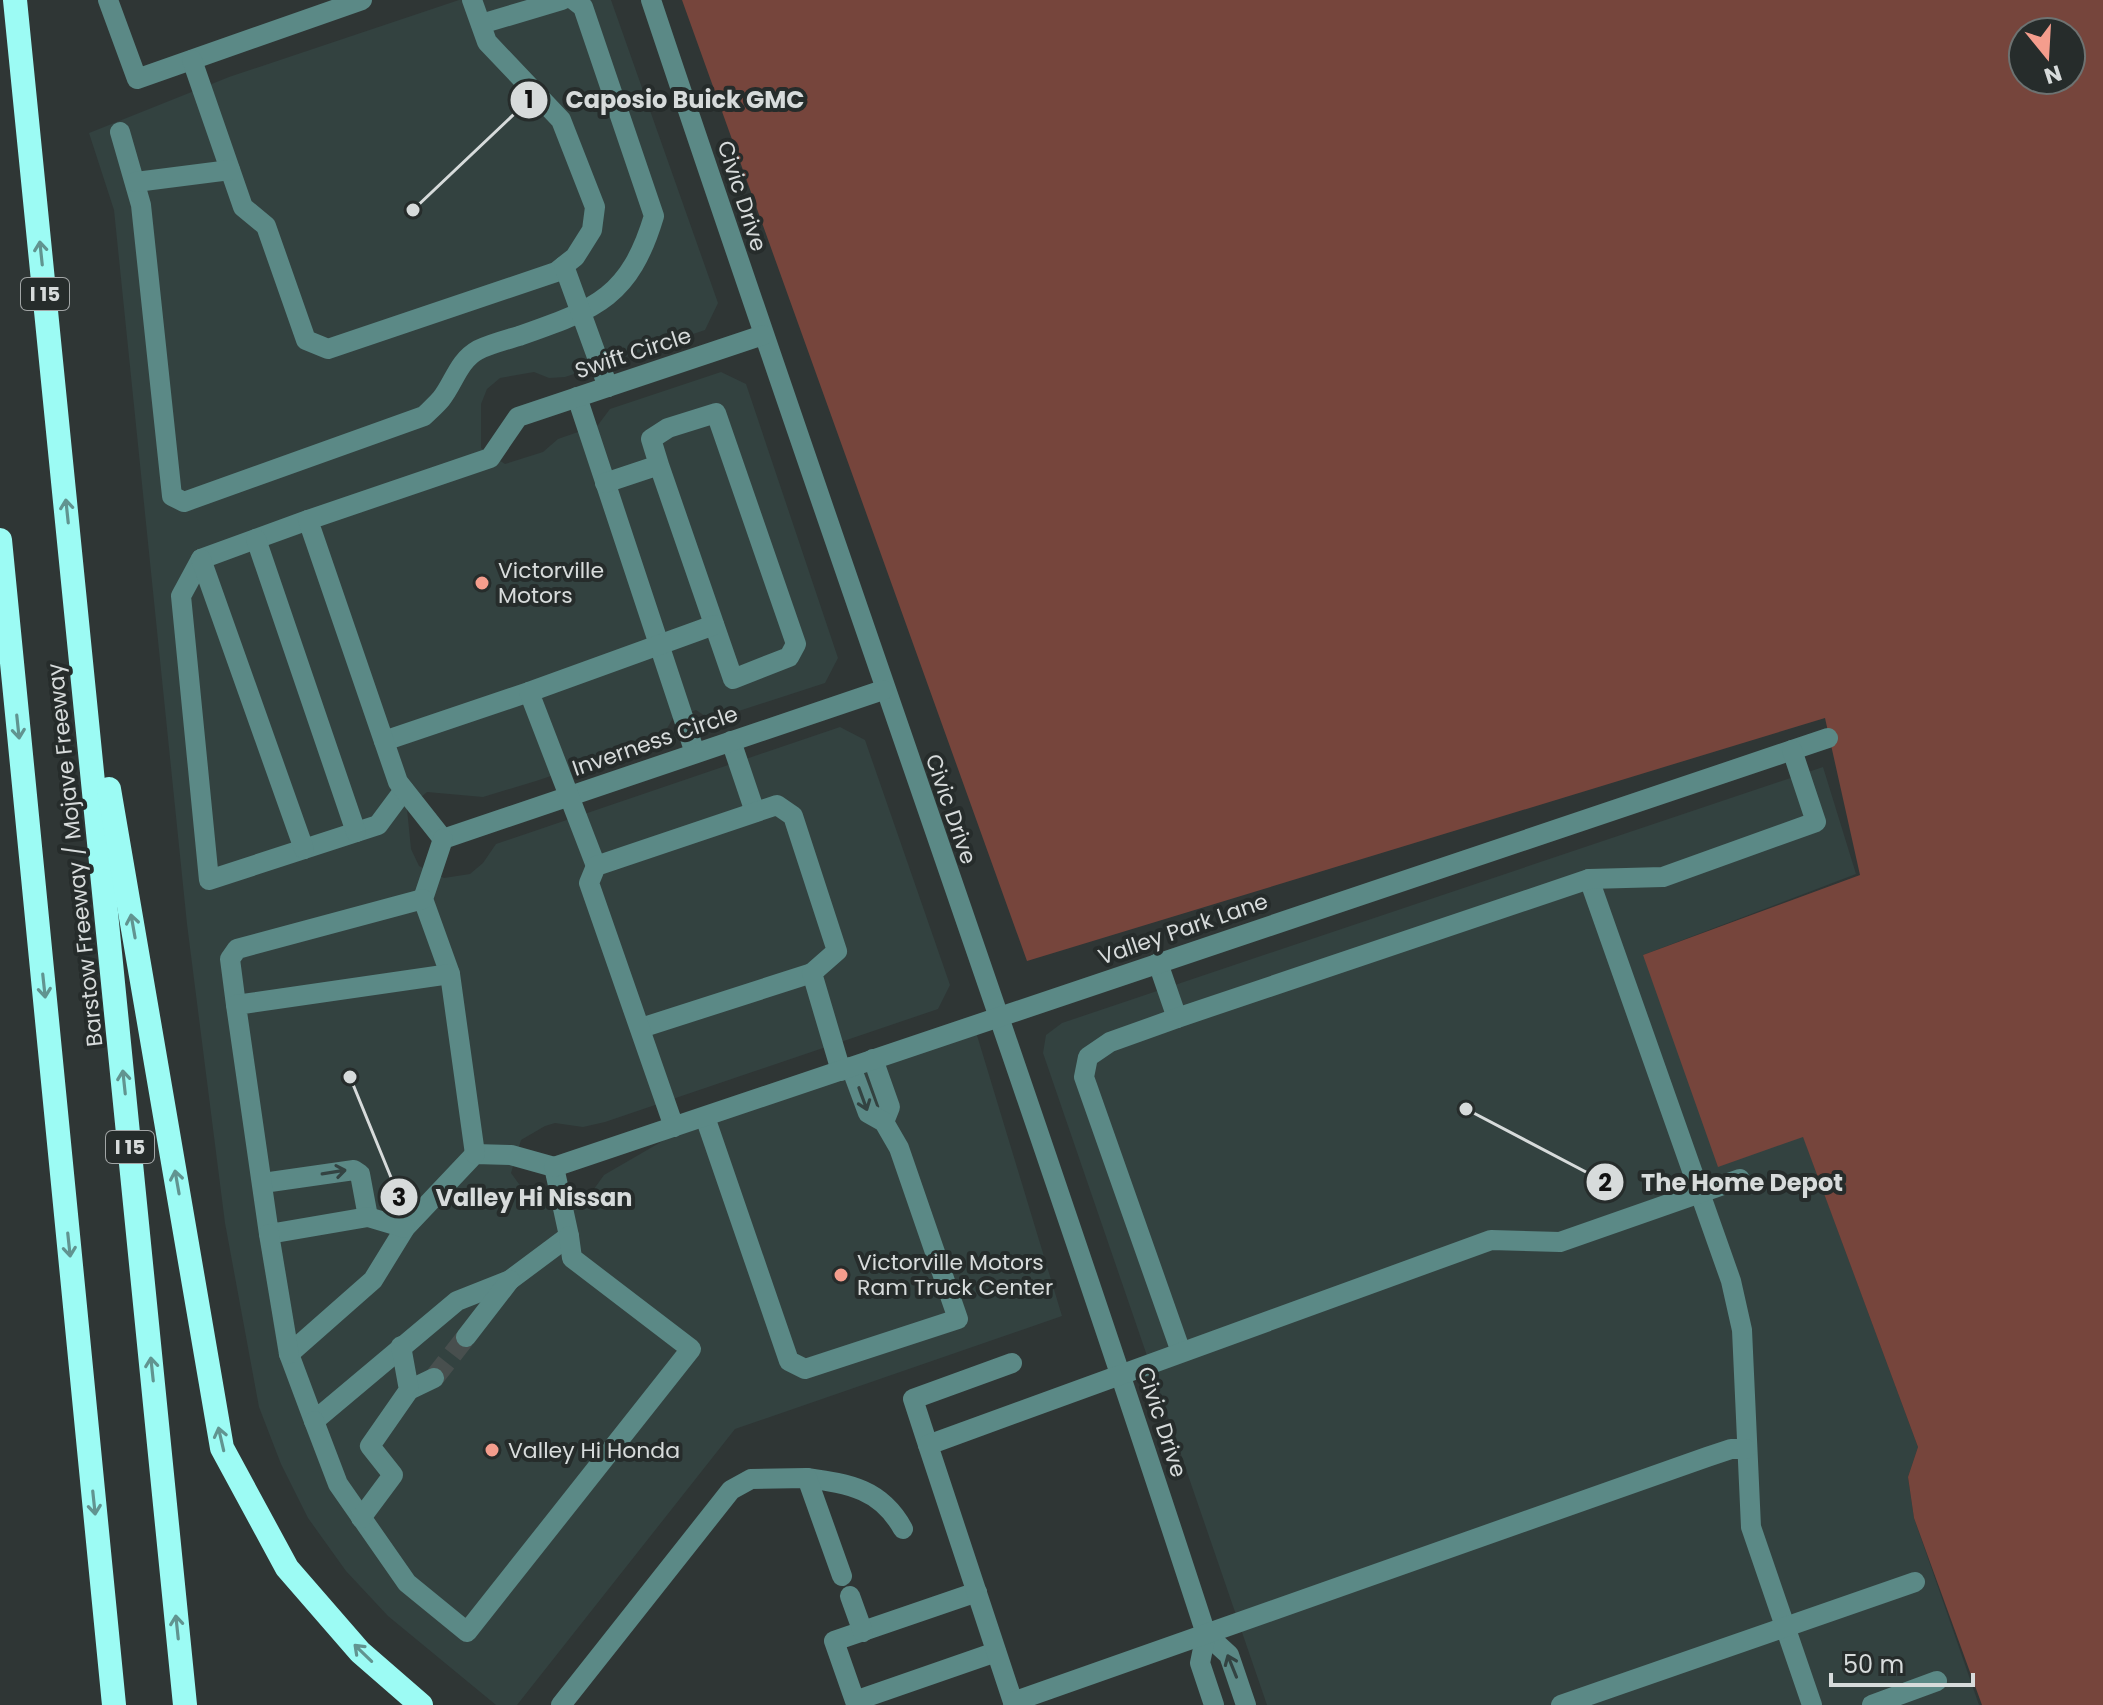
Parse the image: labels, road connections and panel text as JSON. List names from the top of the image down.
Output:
{
  "streets": {
    "highway": ["I 15", "Barstow Freeway / Mojave Freeway"],
    "street": [
      "Civic Drive",
      "Swift Circle",
      "Inverness Circle",
      "Valley Park Lane"
    ]
  },
  "crossings": [
    ["Civic Drive", "Swift Circle"],
    ["Civic Drive", "Inverness Circle"],
    ["Civic Drive", "Valley Park Lane"]
  ],
  "places": [
    "Caposio Buick GMC",
    "Victorville Motors",
    "Valley Hi Nissan",
    "The Home Depot",
    "Victorville Motors Ram Truck Center",
    "Valley Hi Honda"
  ],
  "scale_bar": "50 m",
  "north": "bottom"
}
